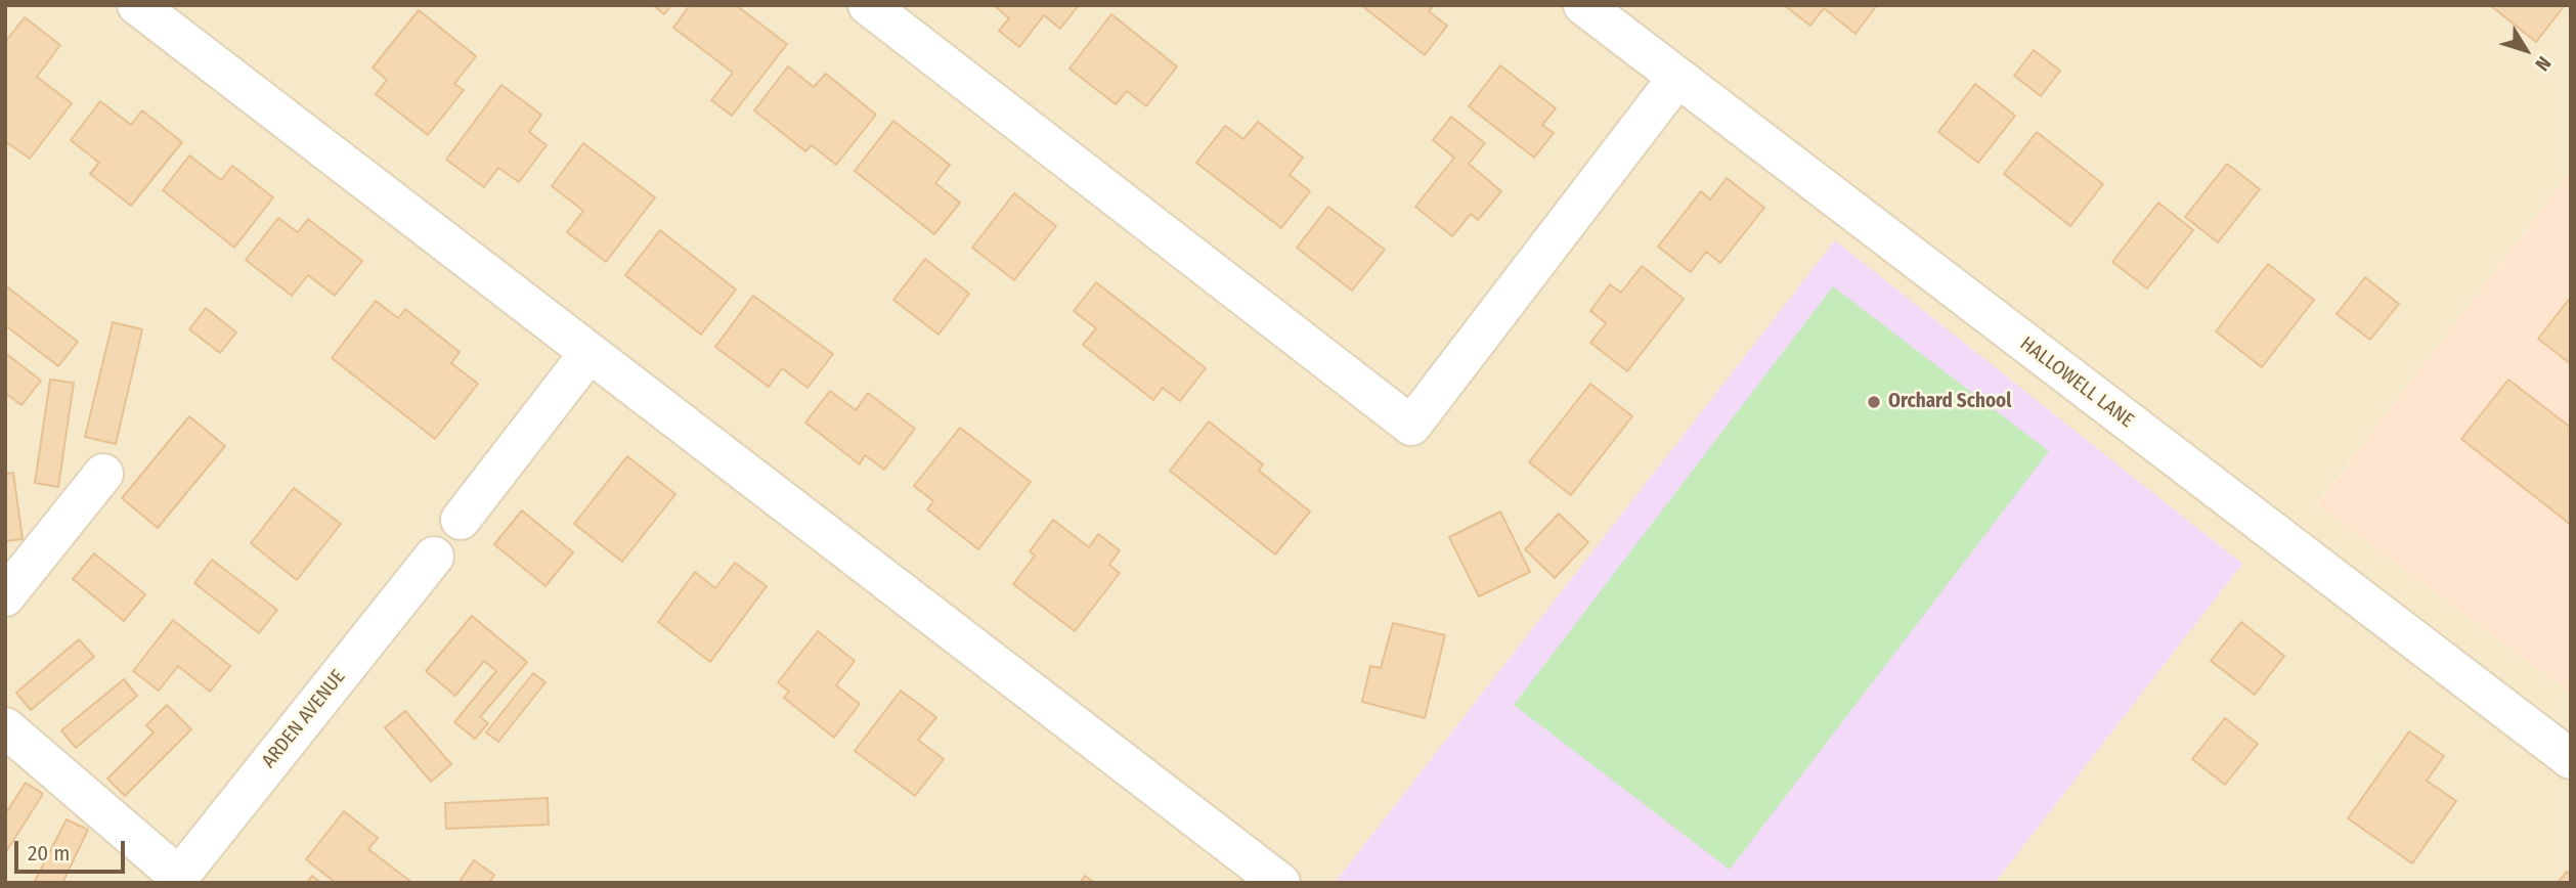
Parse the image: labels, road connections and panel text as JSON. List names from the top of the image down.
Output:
{
  "streets": {
    "street": ["HALLOWELL LANE", "ARDEN AVENUE"]
  },
  "places": ["Orchard School"],
  "scale_bar": "20 m",
  "north": "bottom right"
}
